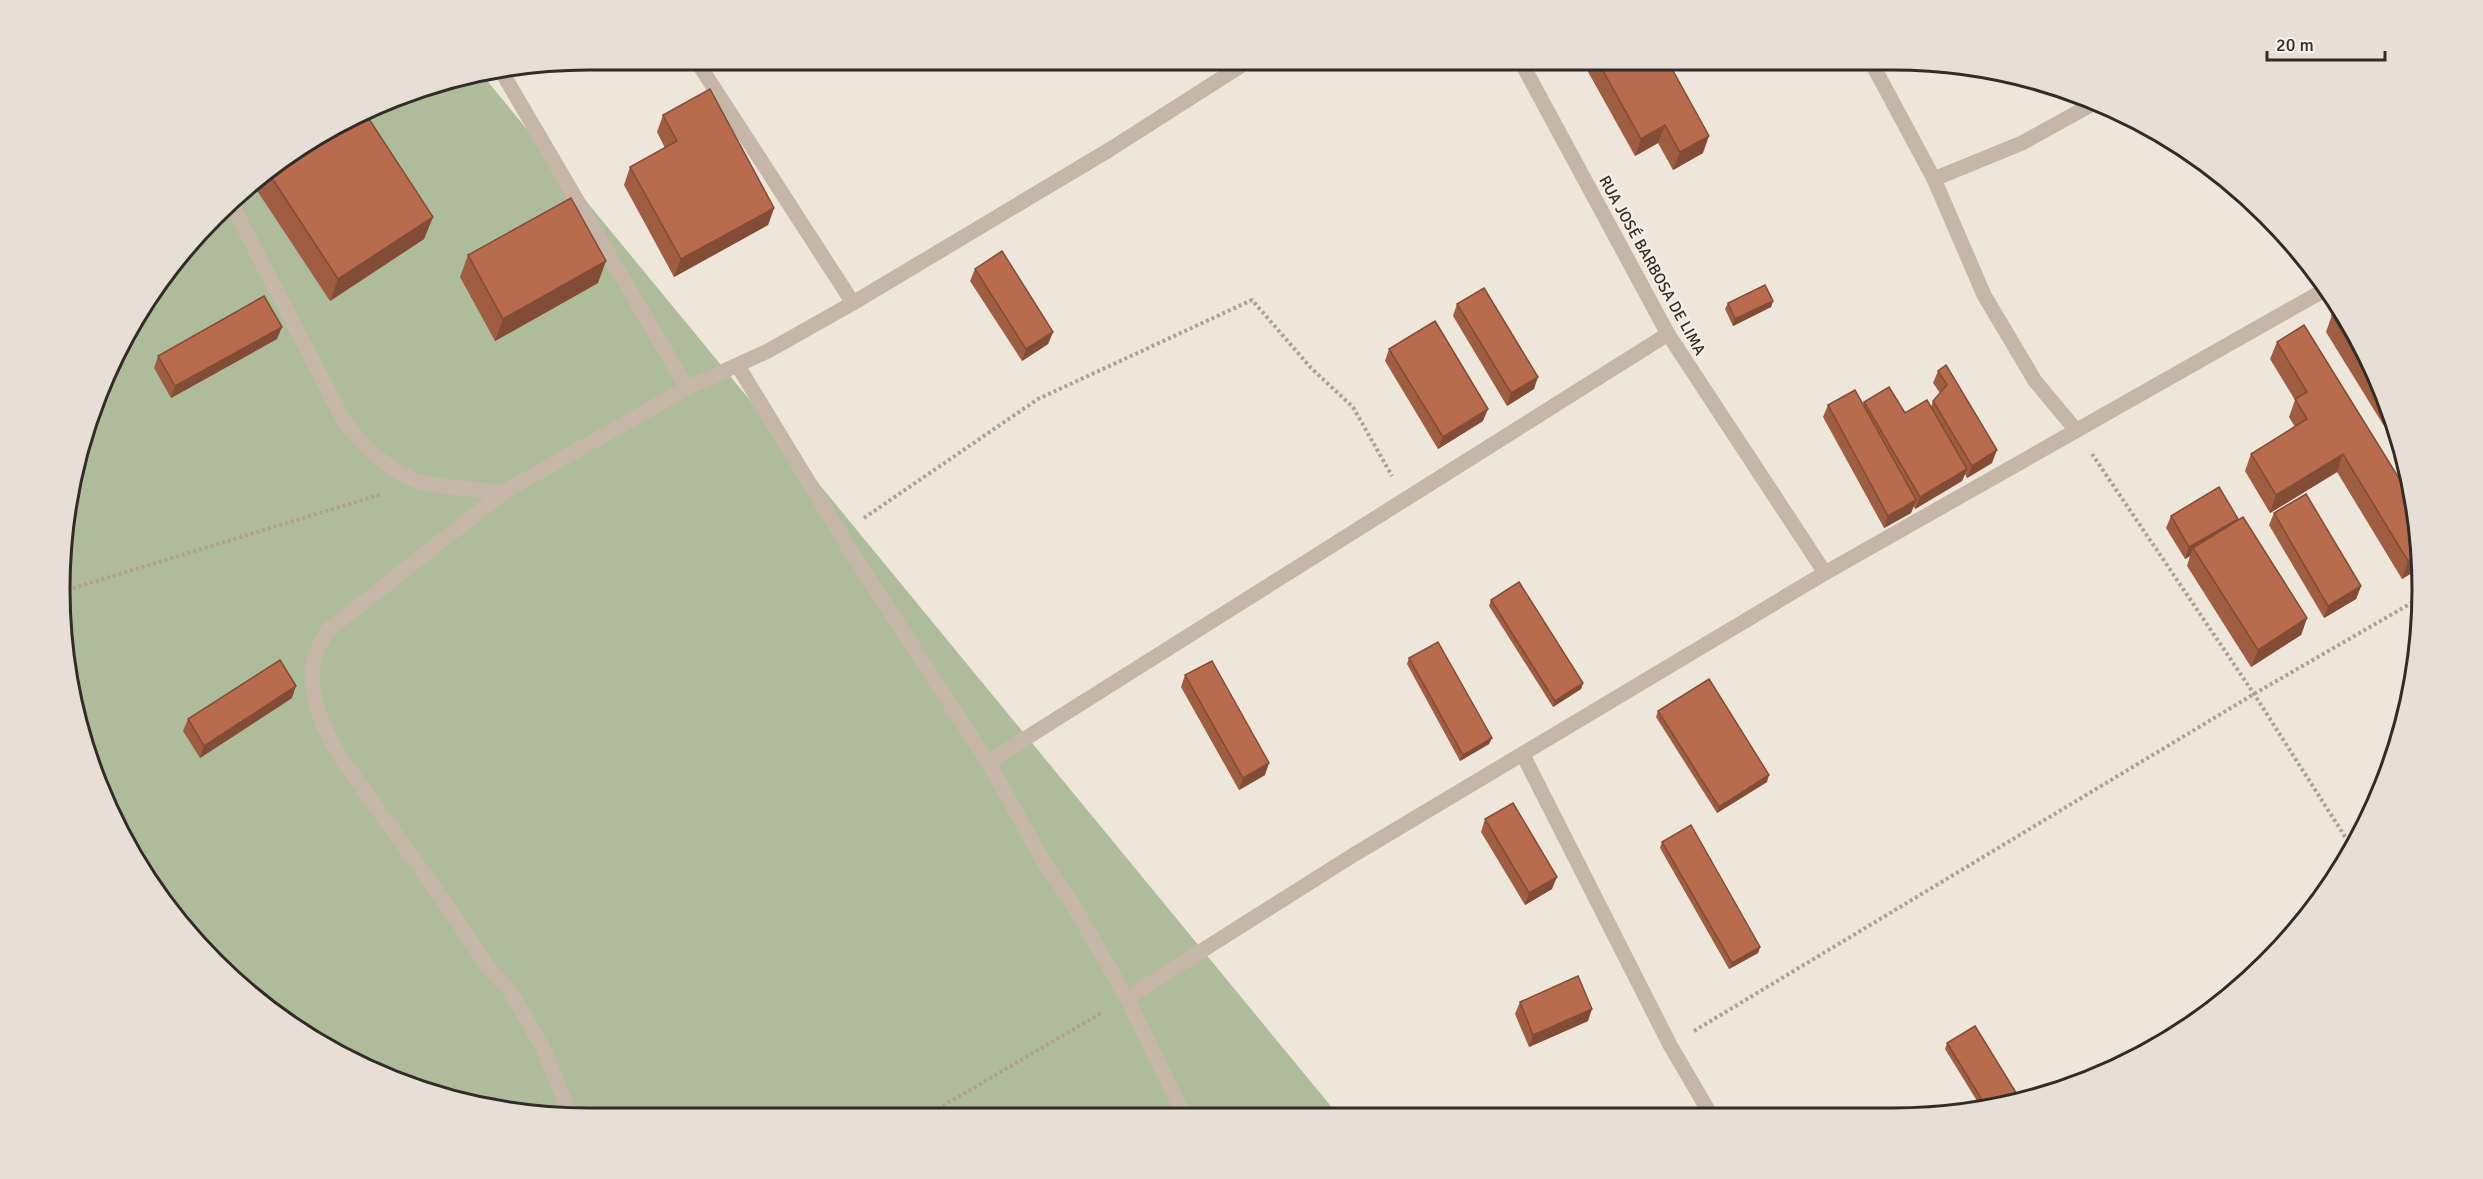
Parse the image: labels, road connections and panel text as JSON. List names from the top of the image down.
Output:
{
  "streets": {
    "street": ["RUA JOSÉ BARBOSA DE LIMA"]
  },
  "scale_bar": "20 m"
}
